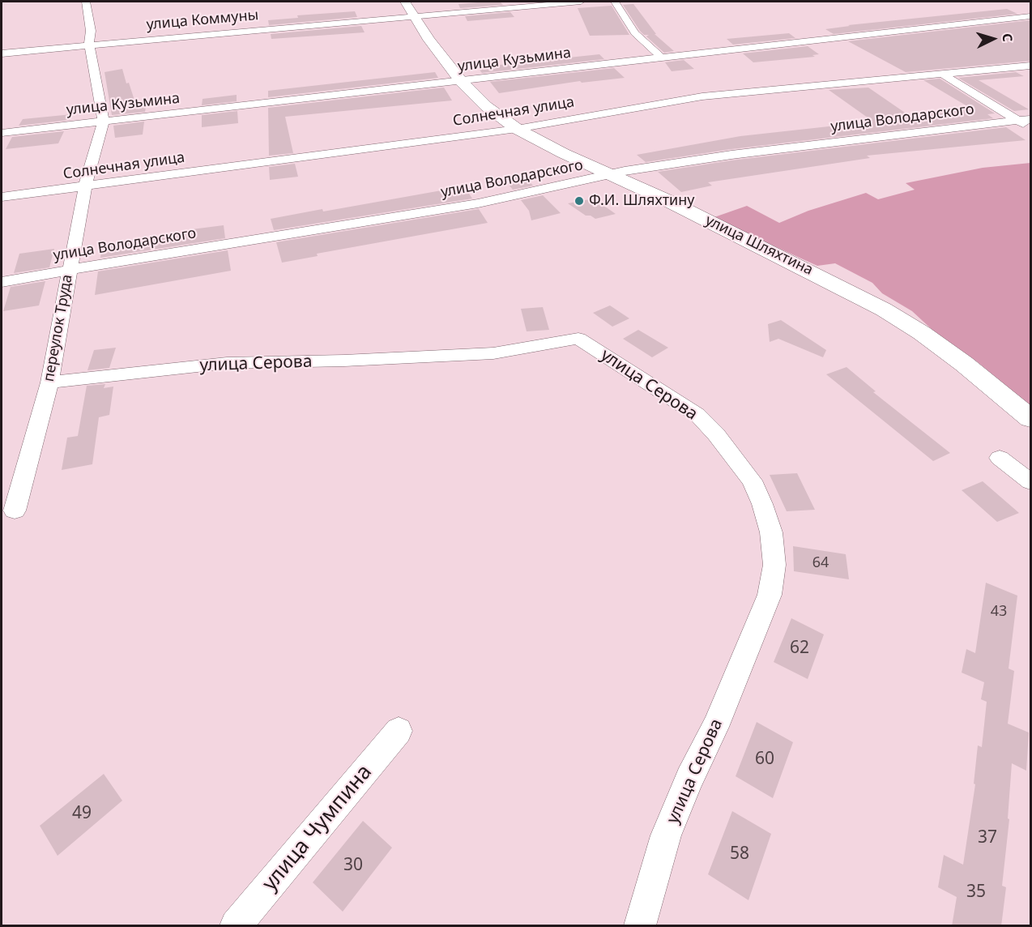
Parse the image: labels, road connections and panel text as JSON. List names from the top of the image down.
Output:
{
  "streets": {
    "main road": ["улица Шляхтина"],
    "street": [
      "улица Коммуны",
      "улица Кузьмина",
      "Солнечная улица",
      "улица Володарского",
      "переулок Труда",
      "улица Серова",
      "улица Чумпина"
    ]
  },
  "crossings": [
    ["улица Коммуны", "улица Шляхтина"],
    ["улица Коммуны", "переулок Труда"],
    ["улица Кузьмина", "улица Шляхтина"],
    ["улица Кузьмина", "переулок Труда"],
    ["Солнечная улица", "улица Шляхтина"],
    ["Солнечная улица", "переулок Труда"],
    ["улица Володарского", "улица Шляхтина"],
    ["улица Володарского", "переулок Труда"],
    ["переулок Труда", "улица Серова"]
  ],
  "places": ["Ф.И. Шляхтину"],
  "house_numbers": [
    "64",
    "43",
    "62",
    "60",
    "49",
    "37",
    "58",
    "30",
    "35"
  ],
  "north": "right"
}
